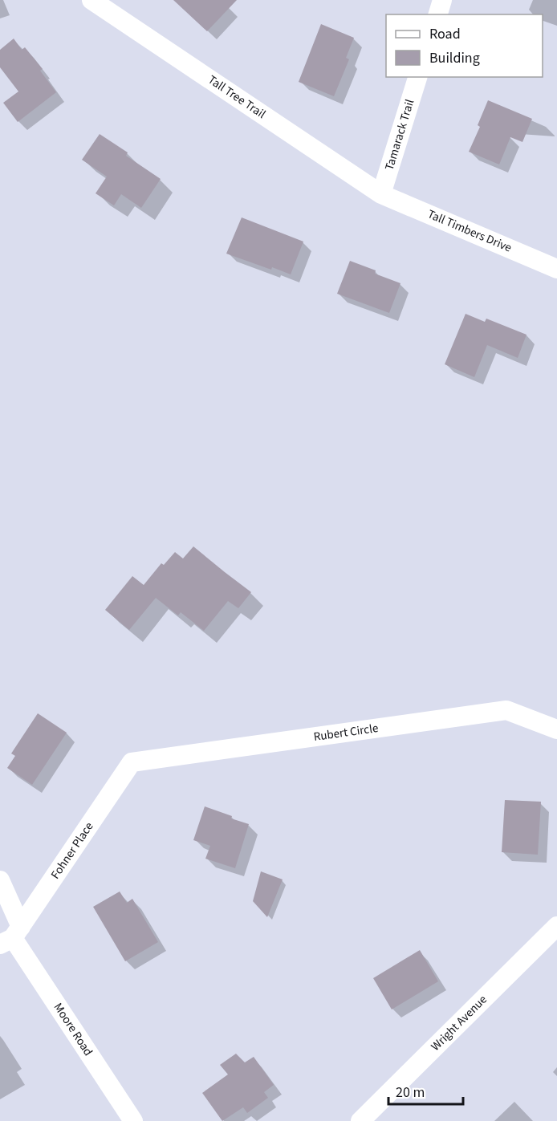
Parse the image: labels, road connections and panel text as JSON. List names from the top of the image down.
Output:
{
  "streets": {
    "street": [
      "Tall Tree Trail",
      "Tamarack Trail",
      "Tall Timbers Drive",
      "Rubert Circle",
      "Fohner Place",
      "Wright Avenue",
      "Moore Road"
    ]
  },
  "crossings": [
    ["Tall Tree Trail", "Tamarack Trail"],
    ["Tall Tree Trail", "Tall Timbers Drive"],
    ["Tamarack Trail", "Tall Timbers Drive"],
    ["Rubert Circle", "Fohner Place"],
    ["Fohner Place", "Moore Road"]
  ],
  "legend": ["Road", "Building"],
  "scale_bar": "20 m"
}
